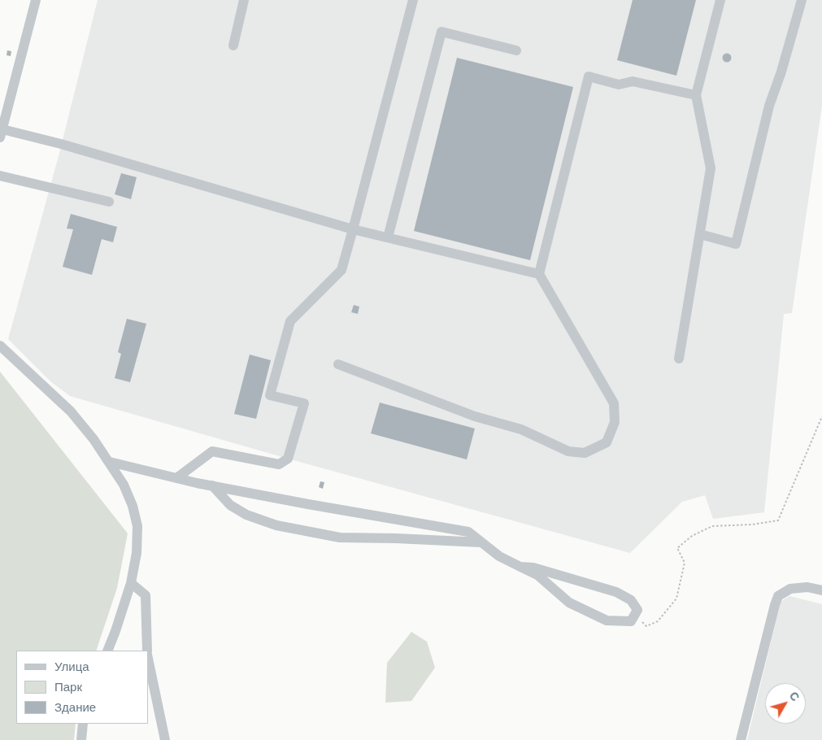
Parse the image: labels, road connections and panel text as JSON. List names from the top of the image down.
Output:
{
  "legend": ["Улица", "Парк", "Здание"],
  "north": "top right"
}
